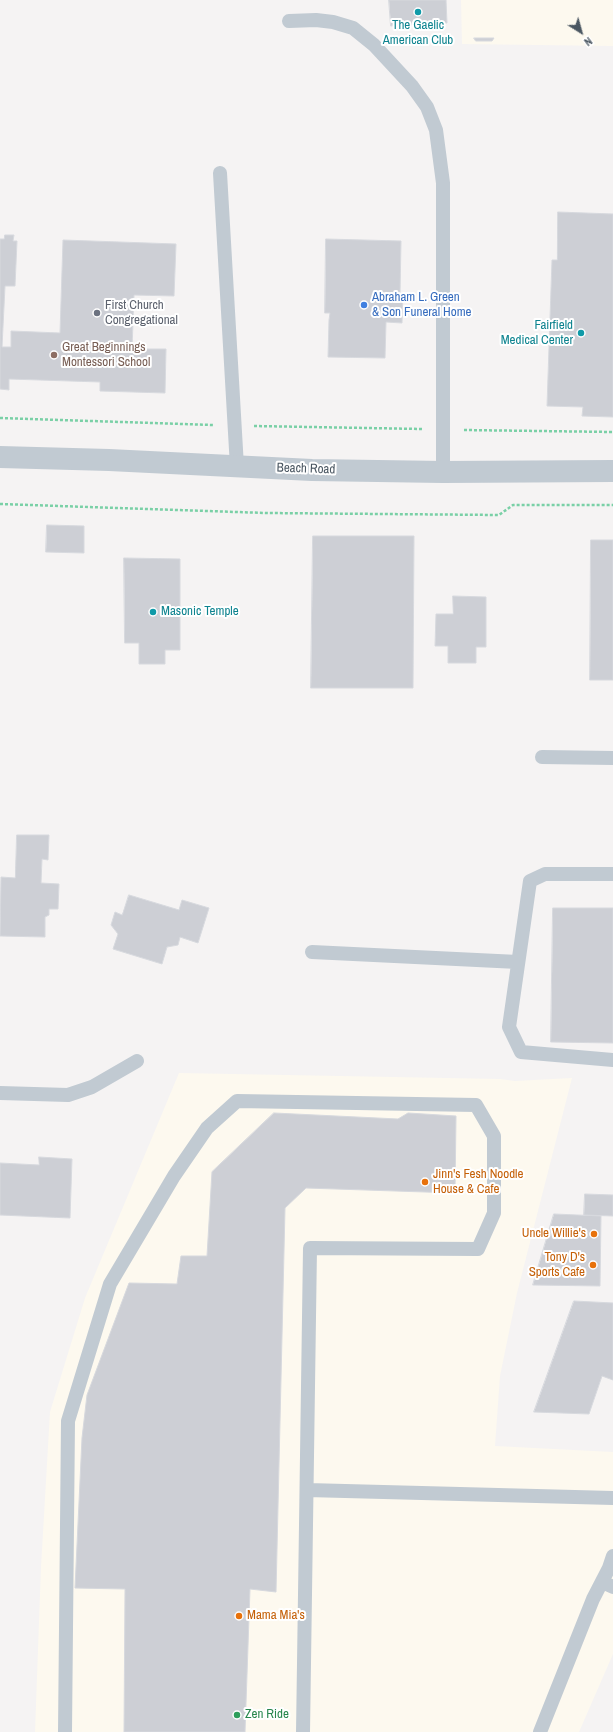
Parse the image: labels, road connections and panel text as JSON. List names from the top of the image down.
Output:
{
  "streets": {
    "street": ["Beach Road"]
  },
  "places": [
    "The Gaelic American Club",
    "Abraham L. Green & Son Funeral Home",
    "First Church Congregational",
    "Fairfield Medical Center",
    "Great Beginnings Montessori School",
    "Masonic Temple",
    "Jinn's Fesh Noodle House & Cafe",
    "Uncle Willie's",
    "Tony D's Sports Cafe",
    "Mama Mia's",
    "Zen Ride"
  ],
  "north": "bottom right"
}
